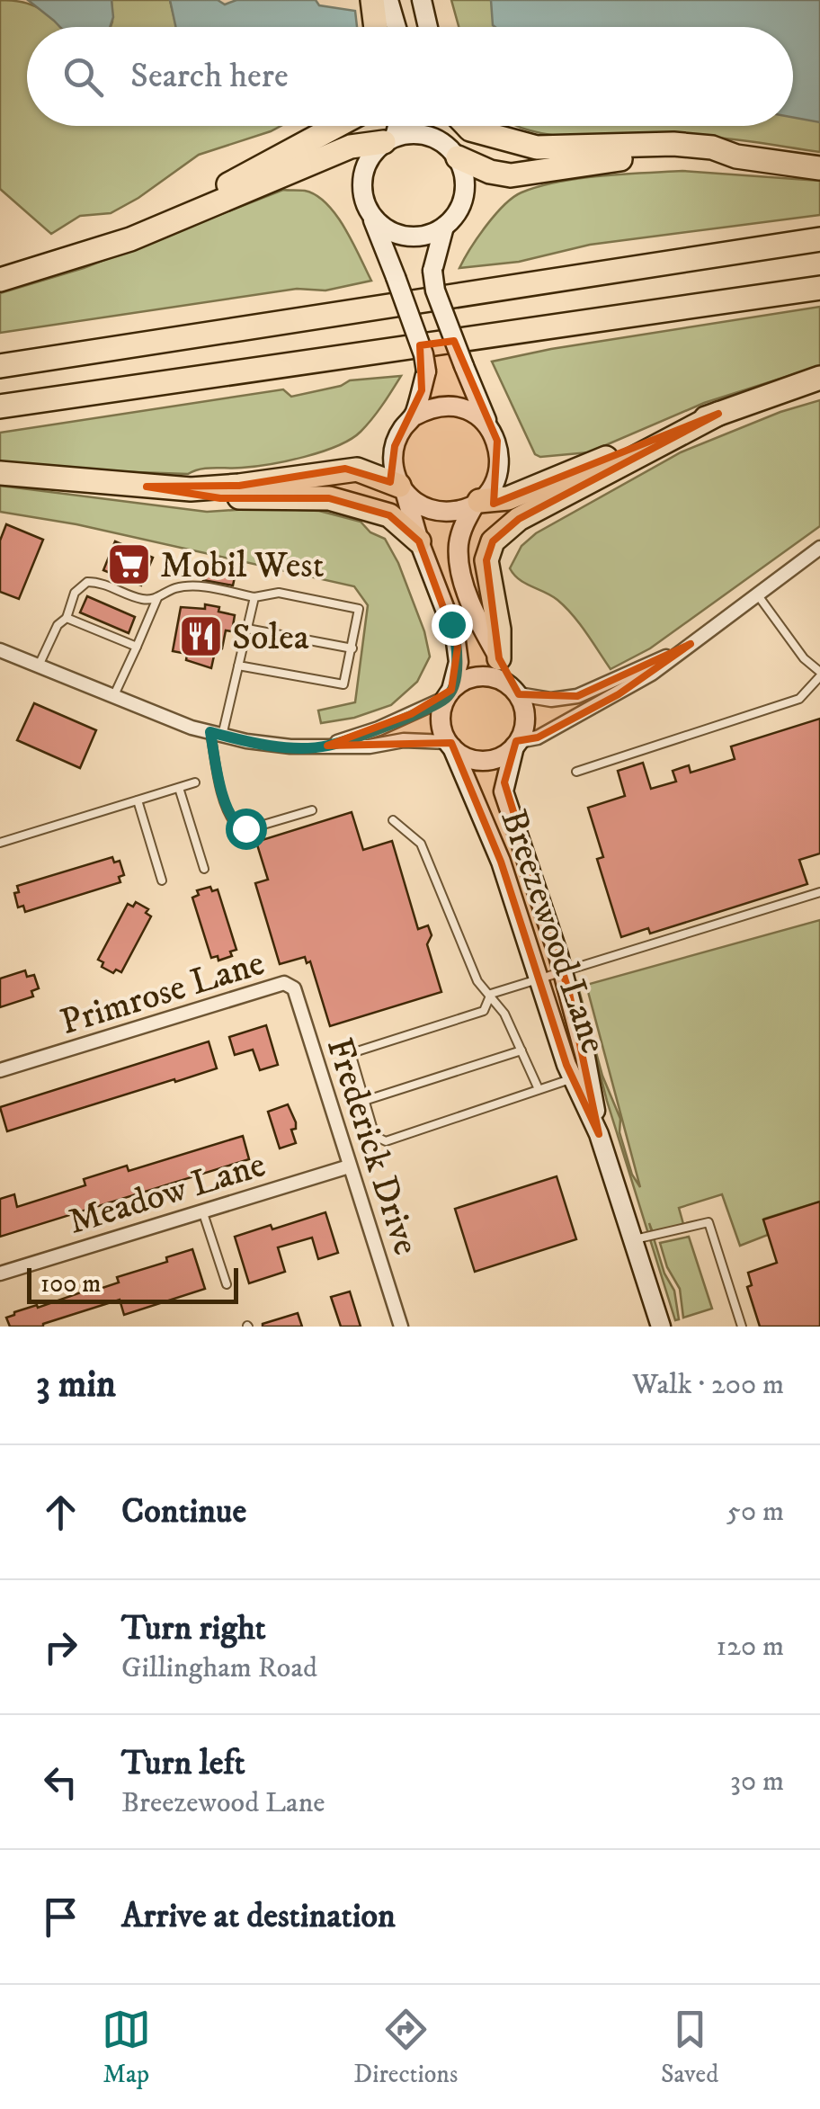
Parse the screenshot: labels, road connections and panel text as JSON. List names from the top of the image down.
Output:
{
  "streets": {
    "main road": ["Breezewood Lane"],
    "street": ["Primrose Lane", "Frederick Drive", "Meadow Lane"]
  },
  "crossings": [
    ["Primrose Lane", "Frederick Drive"],
    ["Frederick Drive", "Meadow Lane"]
  ],
  "places": {
    "supermarket": ["Mobil West"],
    "restaurant": ["Solea"]
  },
  "scale_bar": "100 m",
  "page": {
    "search": "Search here",
    "scale": "100 m",
    "heading": ["3 min", "Walk · 200 m"],
    "list": [
      ["Continue", "50 m"],
      ["Turn right", "Gillingham Road", "120 m"],
      ["Turn left", "Breezewood Lane", "30 m"],
      "Arrive at destination"
    ],
    "nav": ["Map", "Directions", "Saved"]
  }
}
